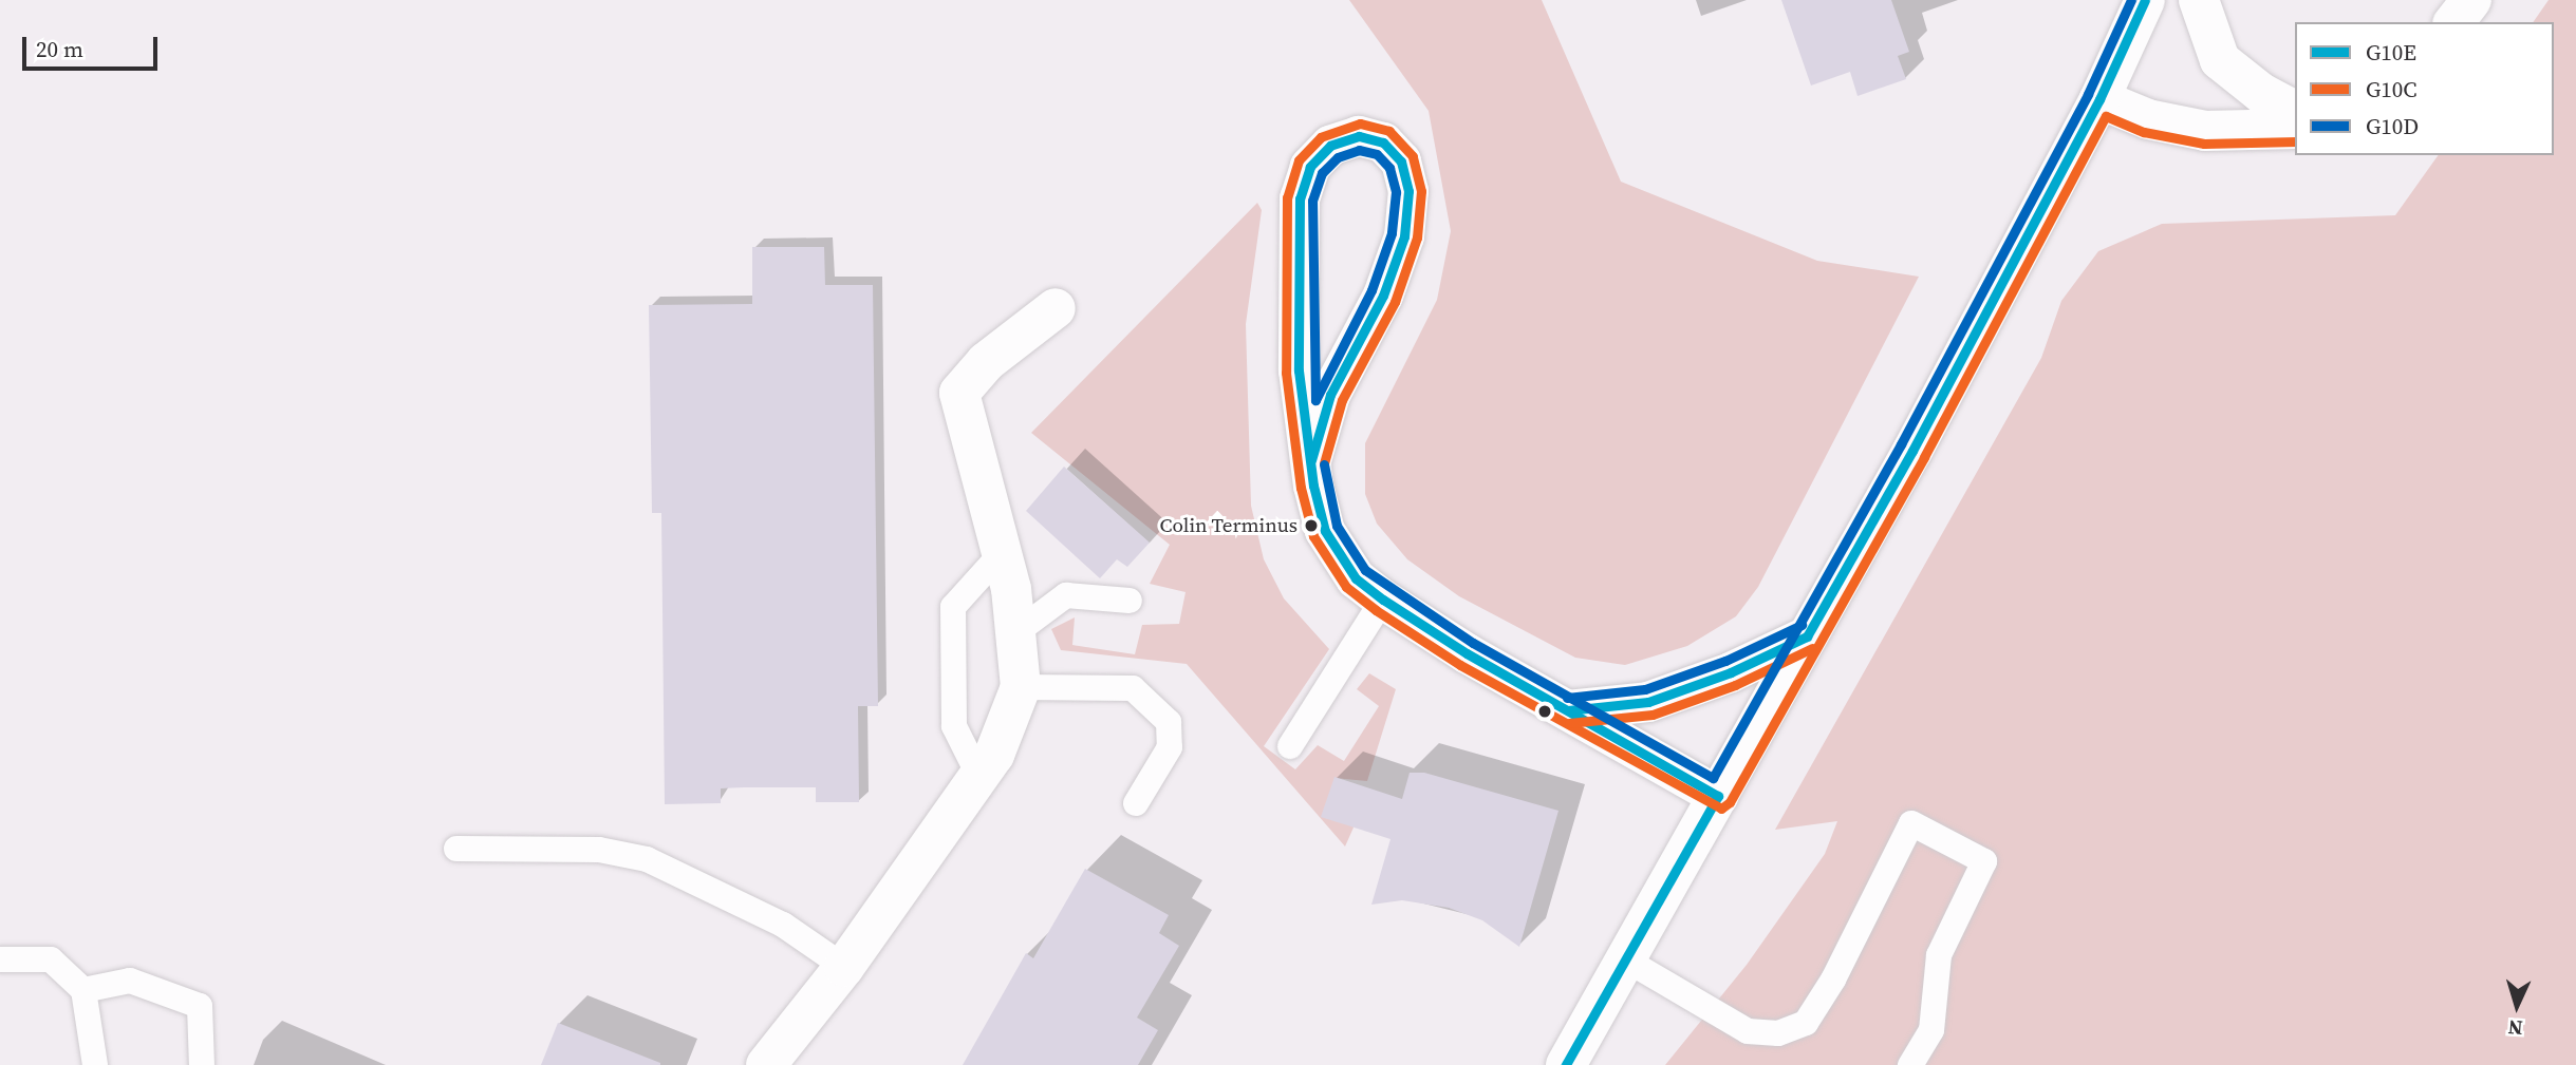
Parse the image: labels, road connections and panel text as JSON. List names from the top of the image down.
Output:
{
  "places": ["Colin Terminus"],
  "lines": ["transit line G10E", "transit line G10D", "transit line G10C"],
  "legend": ["G10E", "G10C", "G10D"],
  "scale_bar": "20 m",
  "north": "bottom"
}
